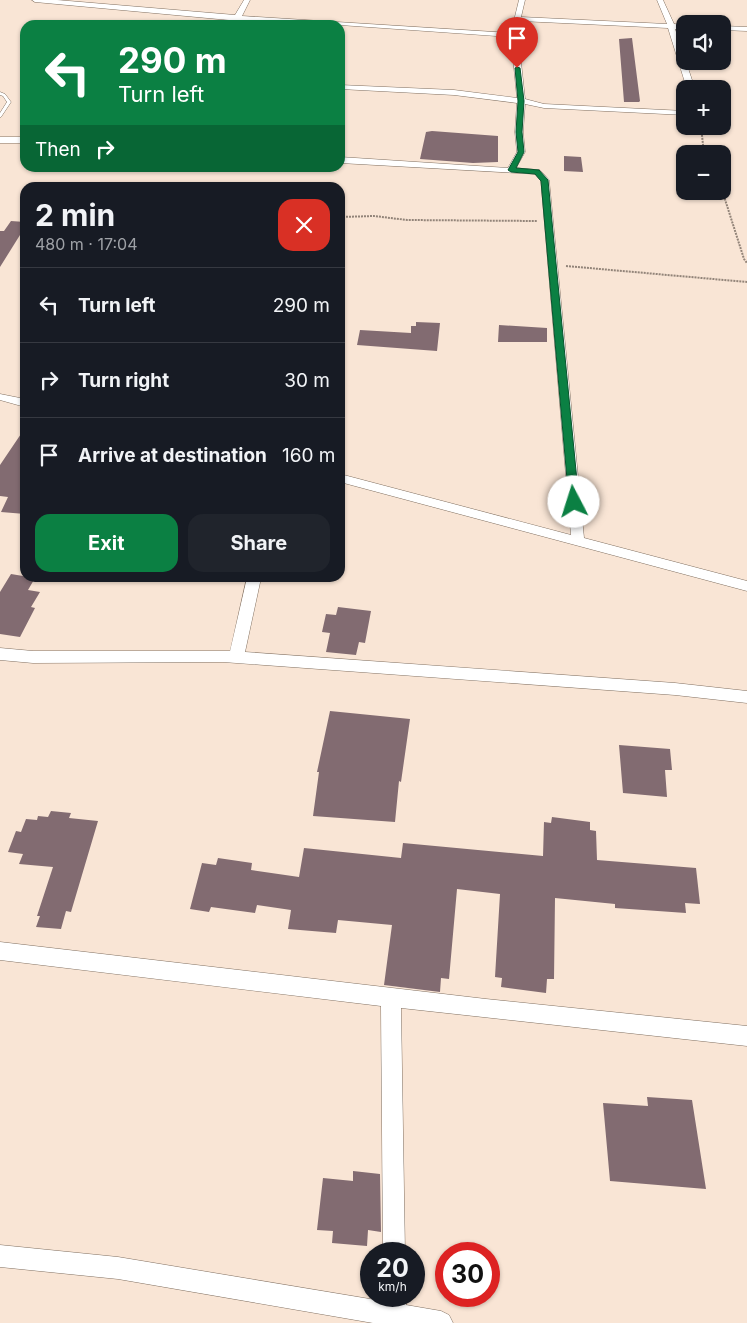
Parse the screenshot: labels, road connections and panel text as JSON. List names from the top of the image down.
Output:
{
  "page": {
    "map_buttons": ["+", "−"],
    "turn": ["290 m", "Turn left"],
    "then": "Then",
    "heading": ["2 min", "480 m · 17:04"],
    "list": [
      {
        "name": "Turn left",
        "value": "290 m"
      },
      {
        "name": "Turn right",
        "value": "30 m"
      },
      {
        "name": "Arrive at destination",
        "value": "160 m"
      }
    ],
    "buttons": ["Exit", "Share"],
    "speed": "20 km/h",
    "limit": "30"
  }
}
